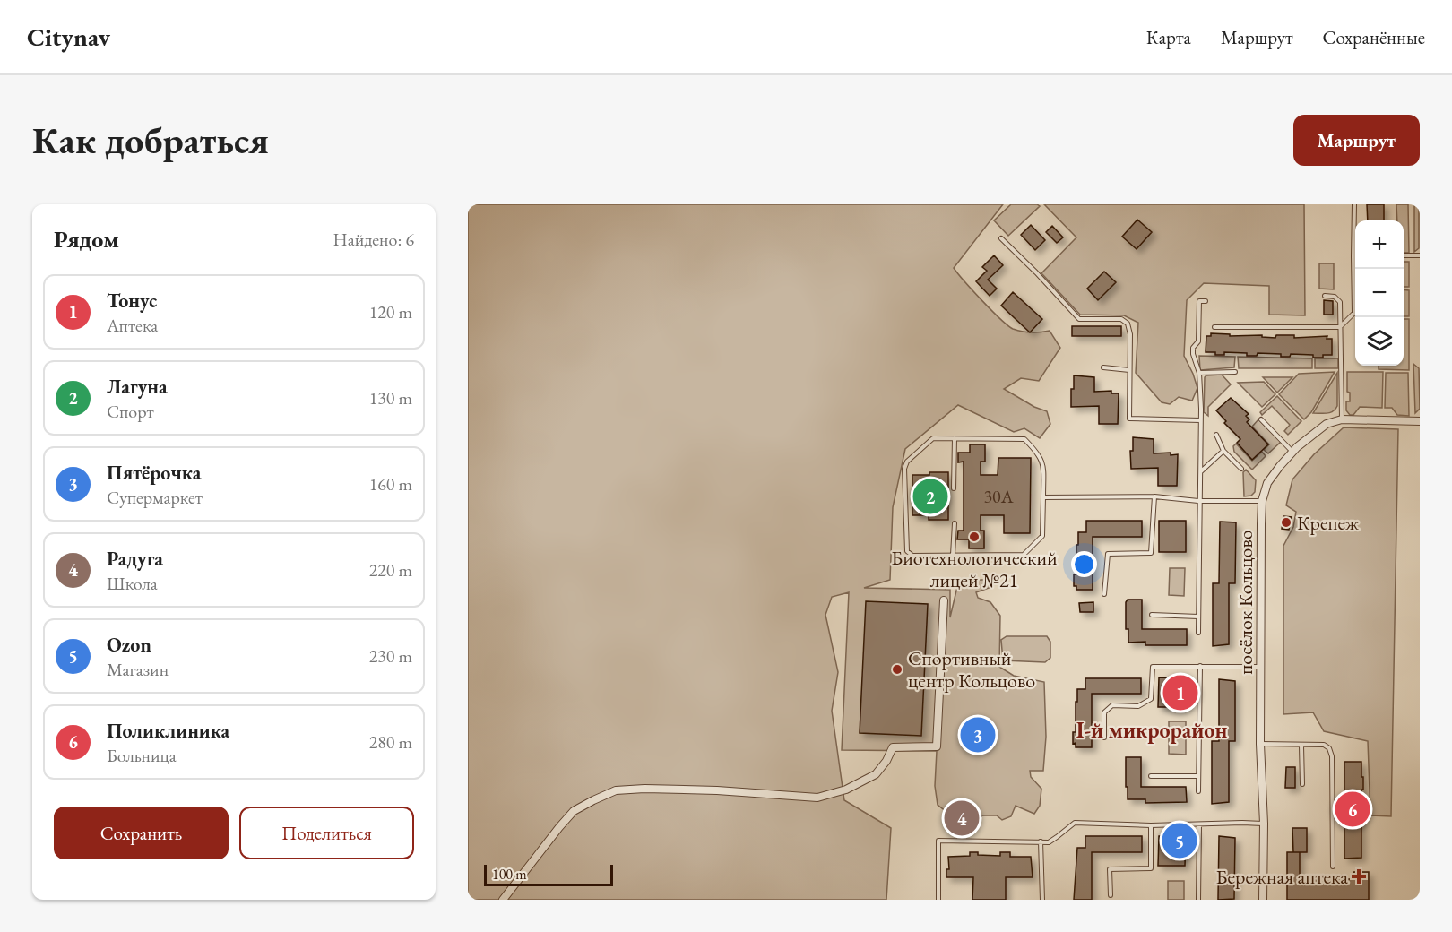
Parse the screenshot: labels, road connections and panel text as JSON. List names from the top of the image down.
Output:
{
  "streets": {
    "street": ["посёлок Кольцово"]
  },
  "districts": ["I-й микрорайон"],
  "places": {
    "other": ["Крепеж", "Биотехнологический лицей №21", "Спортивный центр Кольцово"],
    "health": ["Бережная аптека"]
  },
  "house_numbers": ["30А"],
  "scale_bar": "100 m",
  "page": {
    "header": "Citynav",
    "nav": ["Карта", "Маршрут", "Сохранённые"],
    "buttons": [
      "Маршрут",
      ["Сохранить", "Поделиться"]
    ],
    "title": "Как добраться",
    "heading": ["Рядом", "Найдено: 6"],
    "map_buttons": ["+", "−"],
    "list": [
      {
        "mark": "1",
        "name": "Тонус",
        "note": "Аптека",
        "value": "120 m"
      },
      {
        "mark": "2",
        "name": "Лагуна",
        "note": "Спорт",
        "value": "130 m"
      },
      {
        "mark": "3",
        "name": "Пятёрочка",
        "note": "Супермаркет",
        "value": "160 m"
      },
      {
        "mark": "4",
        "name": "Радуга",
        "note": "Школа",
        "value": "220 m"
      },
      {
        "mark": "5",
        "name": "Ozon",
        "note": "Магазин",
        "value": "230 m"
      },
      {
        "mark": "6",
        "name": "Поликлиника",
        "note": "Больница",
        "value": "280 m"
      }
    ],
    "pins": [
      "2",
      "1",
      "3",
      "6",
      "4",
      "5"
    ],
    "scale": "100 m"
  }
}
